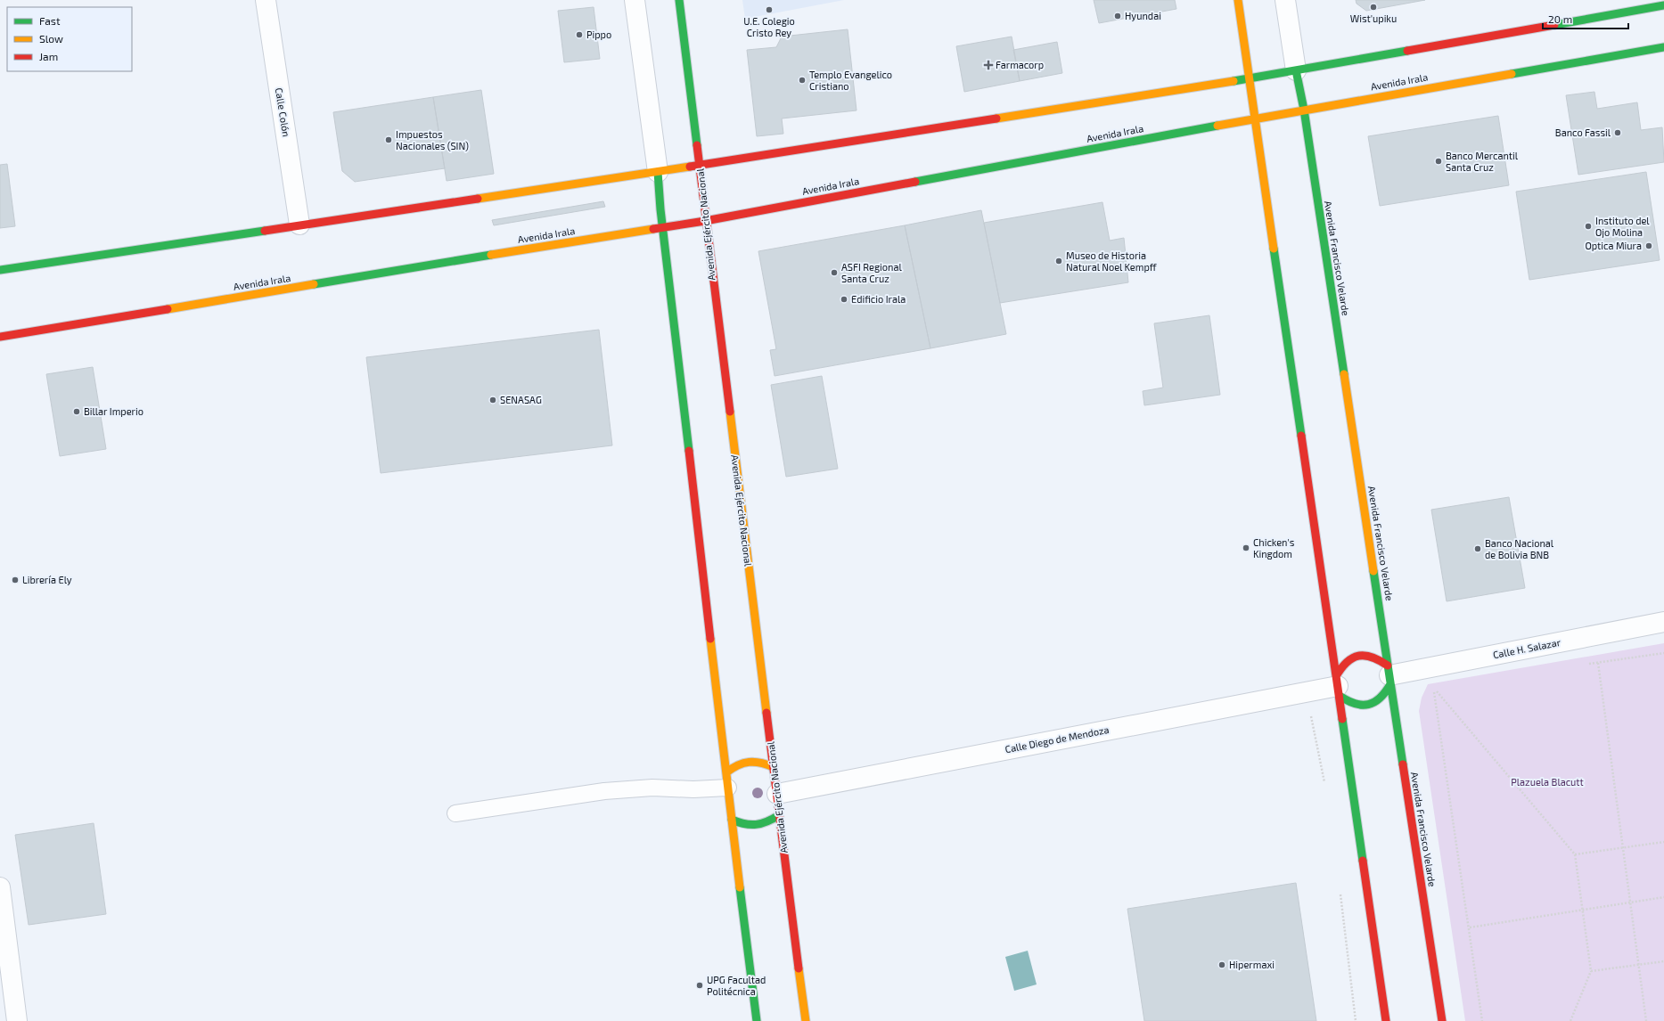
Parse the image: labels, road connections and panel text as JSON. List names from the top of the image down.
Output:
{
  "streets": {
    "main road": ["Avenida Irala", "Avenida Ejército Nacional", "Avenida Francisco Velarde"],
    "street": ["Calle Colón", "Calle H. Salazar", "Calle Diego de Mendoza"]
  },
  "crossings": [
    ["Avenida Irala", "Avenida Ejército Nacional"],
    ["Avenida Irala", "Avenida Francisco Velarde"],
    ["Avenida Ejército Nacional", "Calle Diego de Mendoza"],
    ["Avenida Francisco Velarde", "Calle H. Salazar"],
    ["Avenida Francisco Velarde", "Calle Diego de Mendoza"],
    ["Calle H. Salazar", "Calle Diego de Mendoza"]
  ],
  "parks": ["Plazuela Blacutt"],
  "places": {
    "other": [
      "Wist'upiku",
      "U.E. Colegio Cristo Rey",
      "Hyundai",
      "Pippo",
      "Templo Evangelico Cristiano",
      "Banco Fassil",
      "Impuestos Nacionales (SIN)",
      "Banco Mercantil Santa Cruz",
      "Instituto del Ojo Molina",
      "Optica Miura",
      "Museo de Historia Natural Noel Kempff",
      "ASFI Regional Santa Cruz",
      "Edificio Irala",
      "SENASAG",
      "Billar Imperio",
      "Chicken's Kingdom",
      "Banco Nacional de Bolivia BNB",
      "Librería Ely",
      "Hipermaxi",
      "UPG Facultad Politécnica"
    ],
    "health": ["Farmacorp"]
  },
  "legend": ["Fast", "Slow", "Jam"],
  "scale_bar": "20 m"
}
